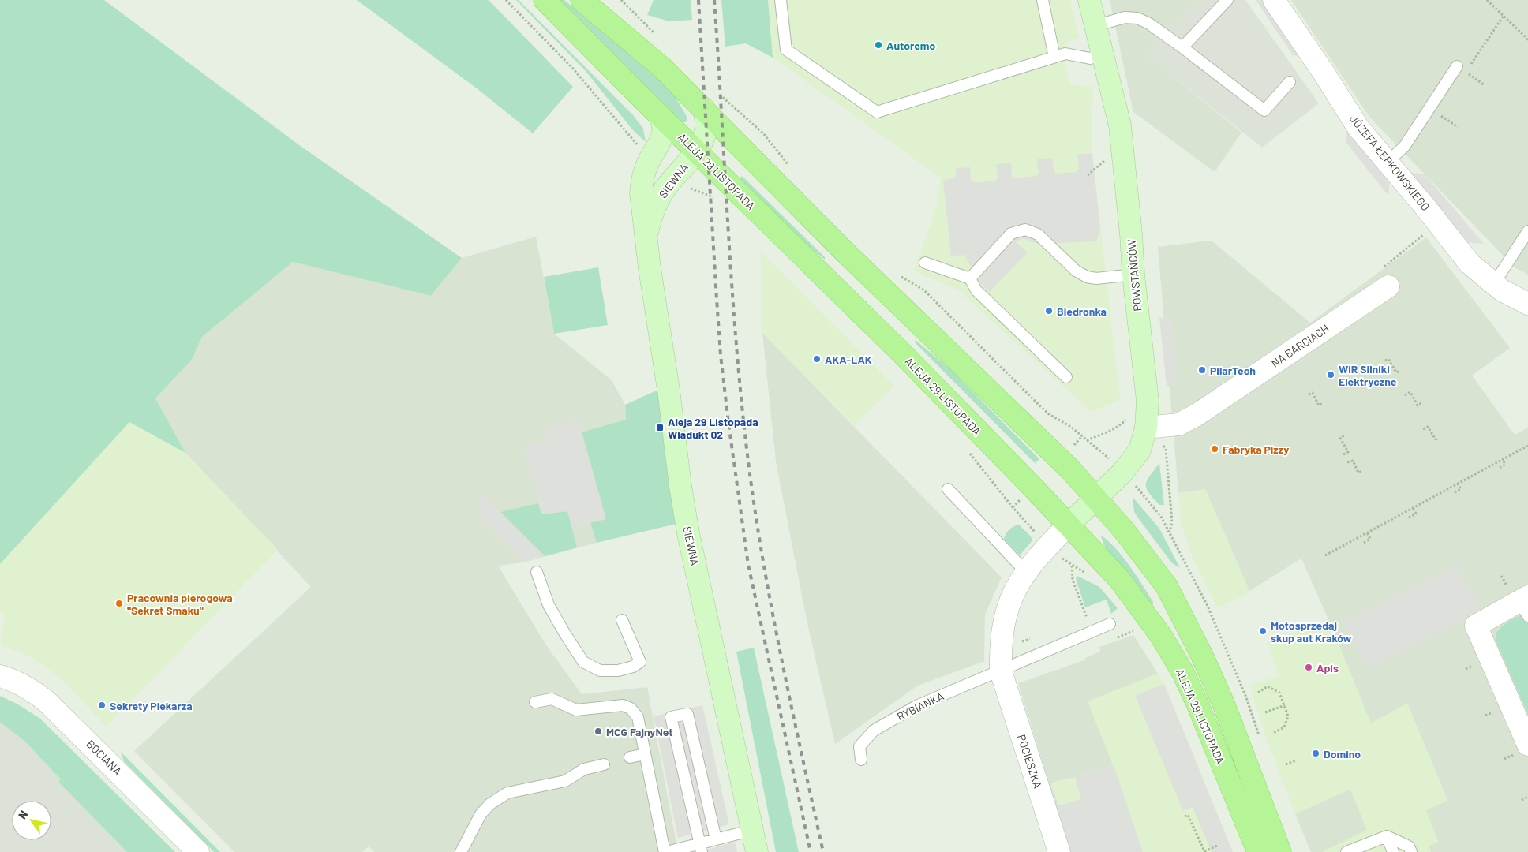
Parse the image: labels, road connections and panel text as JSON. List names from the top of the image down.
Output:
{
  "streets": {
    "main road": ["ALEJA 29 LISTOPADA"],
    "street": [
      "JÓZEFA ŁEPKOWSKIEGO",
      "SIEWNA",
      "POWSTAŃCÓW",
      "NA BARCIACH",
      "BOCIANA",
      "POCIESZKA"
    ],
    "lane": ["RYBIANKA"]
  },
  "crossings": [
    ["ALEJA 29 LISTOPADA", "SIEWNA"],
    ["ALEJA 29 LISTOPADA", "POWSTAŃCÓW"],
    ["POWSTAŃCÓW", "NA BARCIACH"],
    ["RYBIANKA", "POCIESZKA"]
  ],
  "places": {
    "other": [
      "Autoremo",
      "Biedronka",
      "AKA-LAK",
      "PilarTech",
      "WiR Silniki Elektryczne",
      "Fabryka Pizzy",
      "Pracownia pierogowa \"Sekret Smaku\"",
      "Motosprzedaj skup aut Kraków",
      "Apis",
      "Sekrety Piekarza",
      "MCG FajnyNet",
      "Domino"
    ],
    "transit": ["Aleja 29 Listopada Wiadukt 02"]
  },
  "north": "top left"
}
